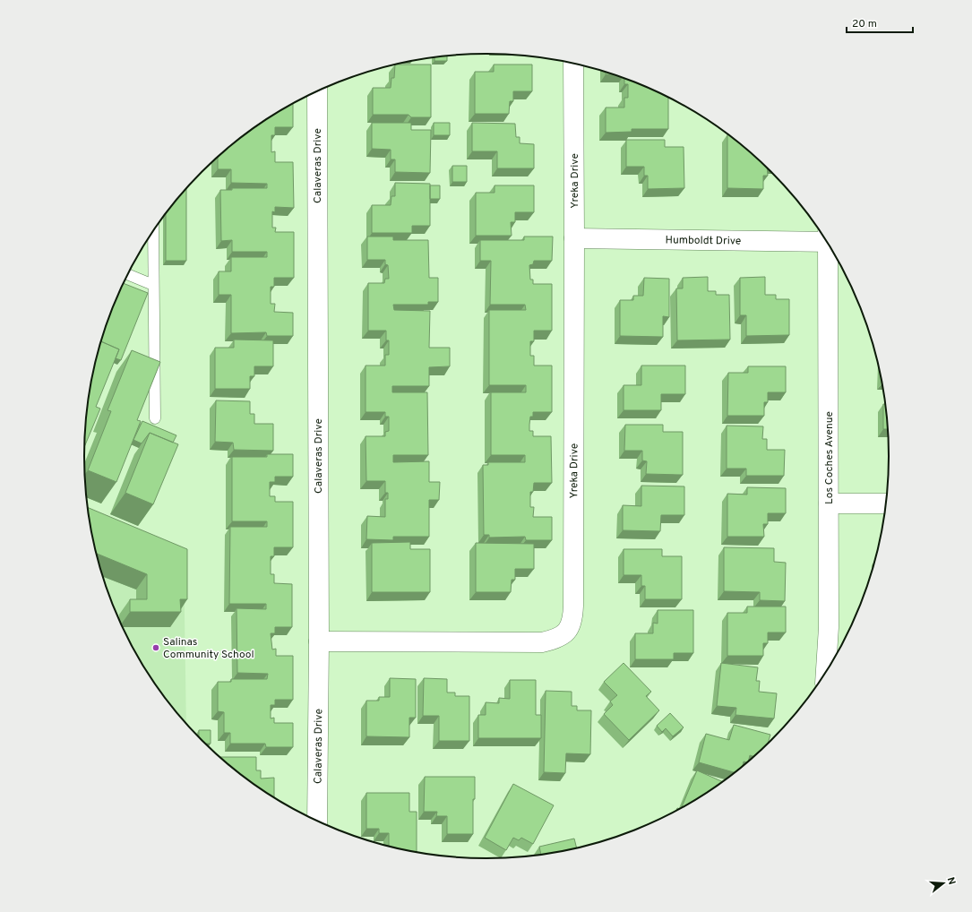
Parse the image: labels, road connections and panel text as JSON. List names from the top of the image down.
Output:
{
  "streets": {
    "street": [
      "Calaveras Drive",
      "Yreka Drive",
      "Humboldt Drive",
      "Los Coches Avenue"
    ]
  },
  "crossings": [
    ["Calaveras Drive", "Yreka Drive"],
    ["Yreka Drive", "Humboldt Drive"]
  ],
  "places": ["Salinas Community School"],
  "scale_bar": "20 m",
  "north": "right"
}
